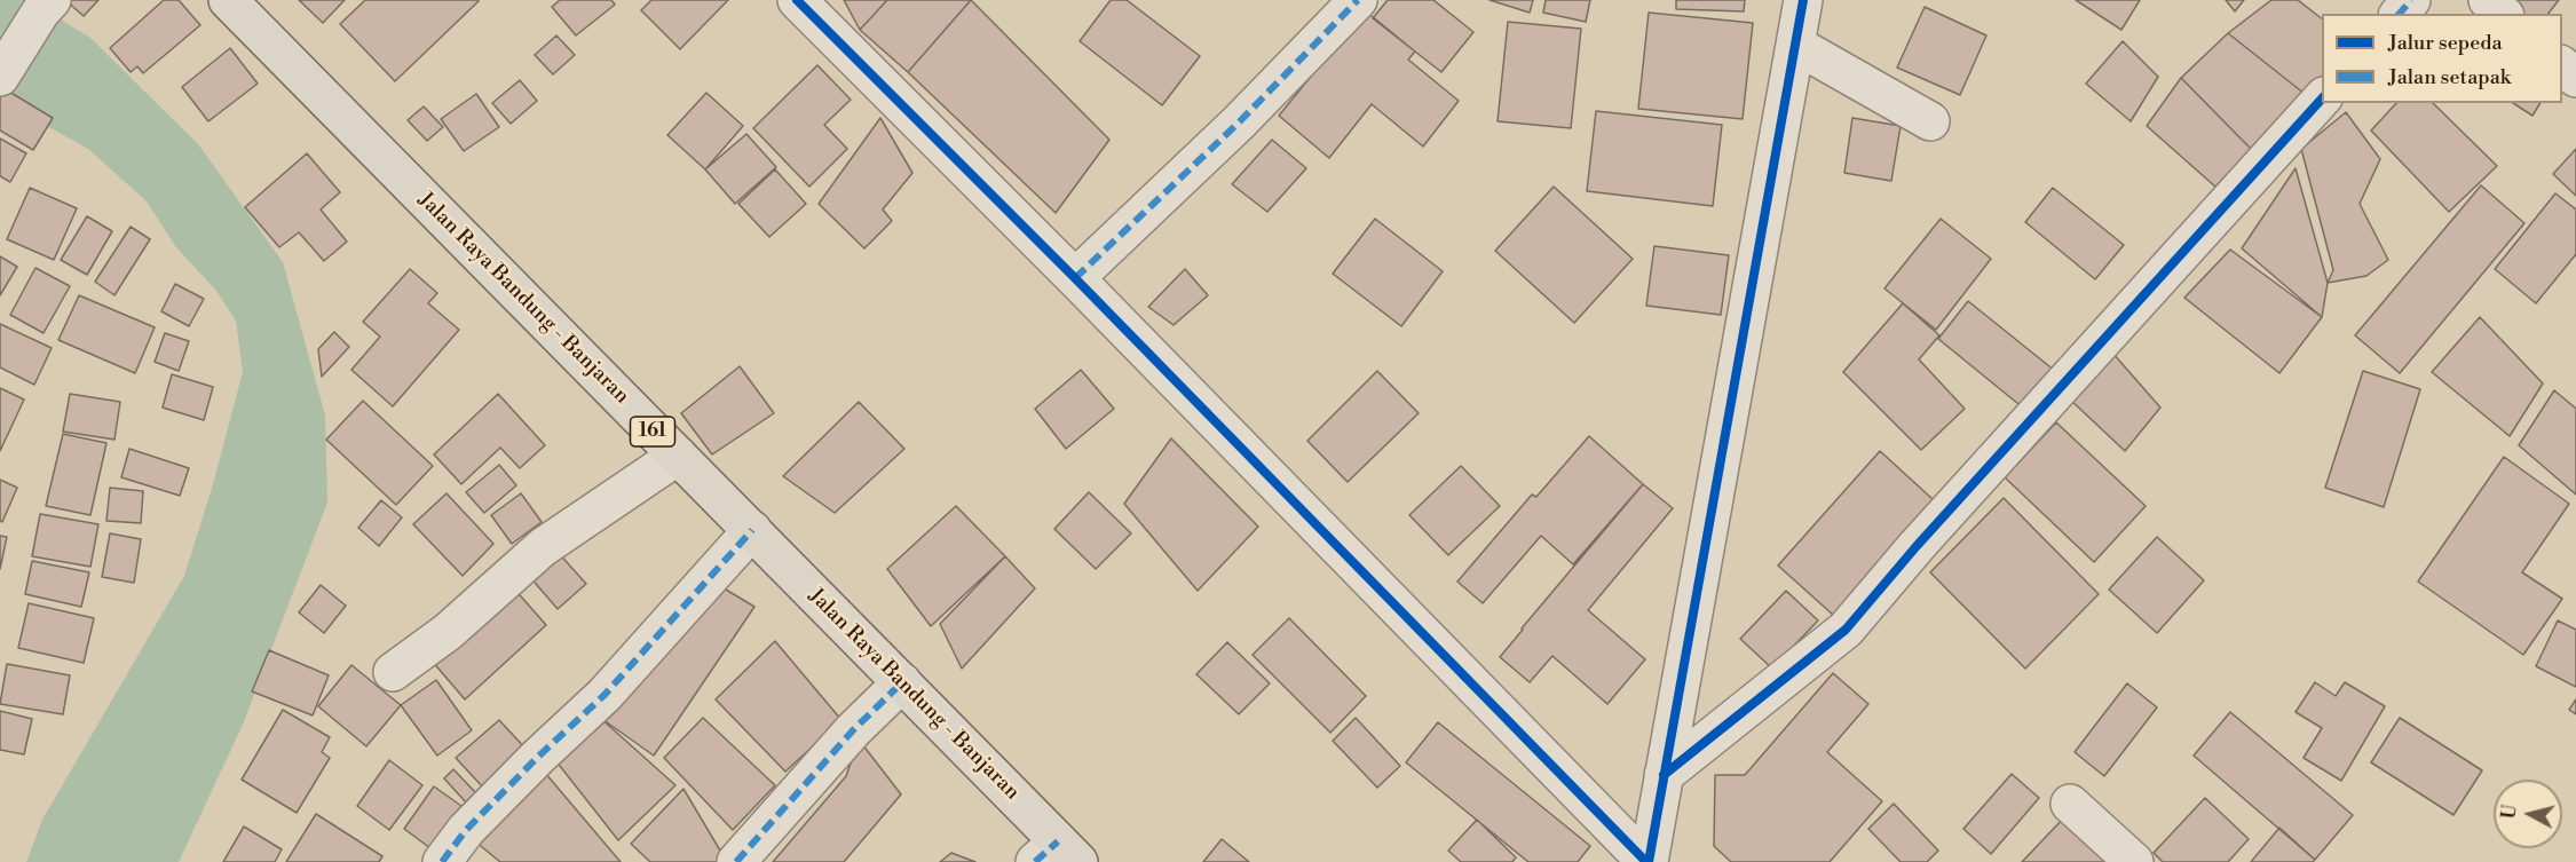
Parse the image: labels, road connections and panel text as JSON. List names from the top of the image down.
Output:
{
  "streets": {
    "main road": ["Jalan Raya Bandung - Banjaran", "161"]
  },
  "legend": ["Jalur sepeda", "Jalan setapak"],
  "north": "left"
}
